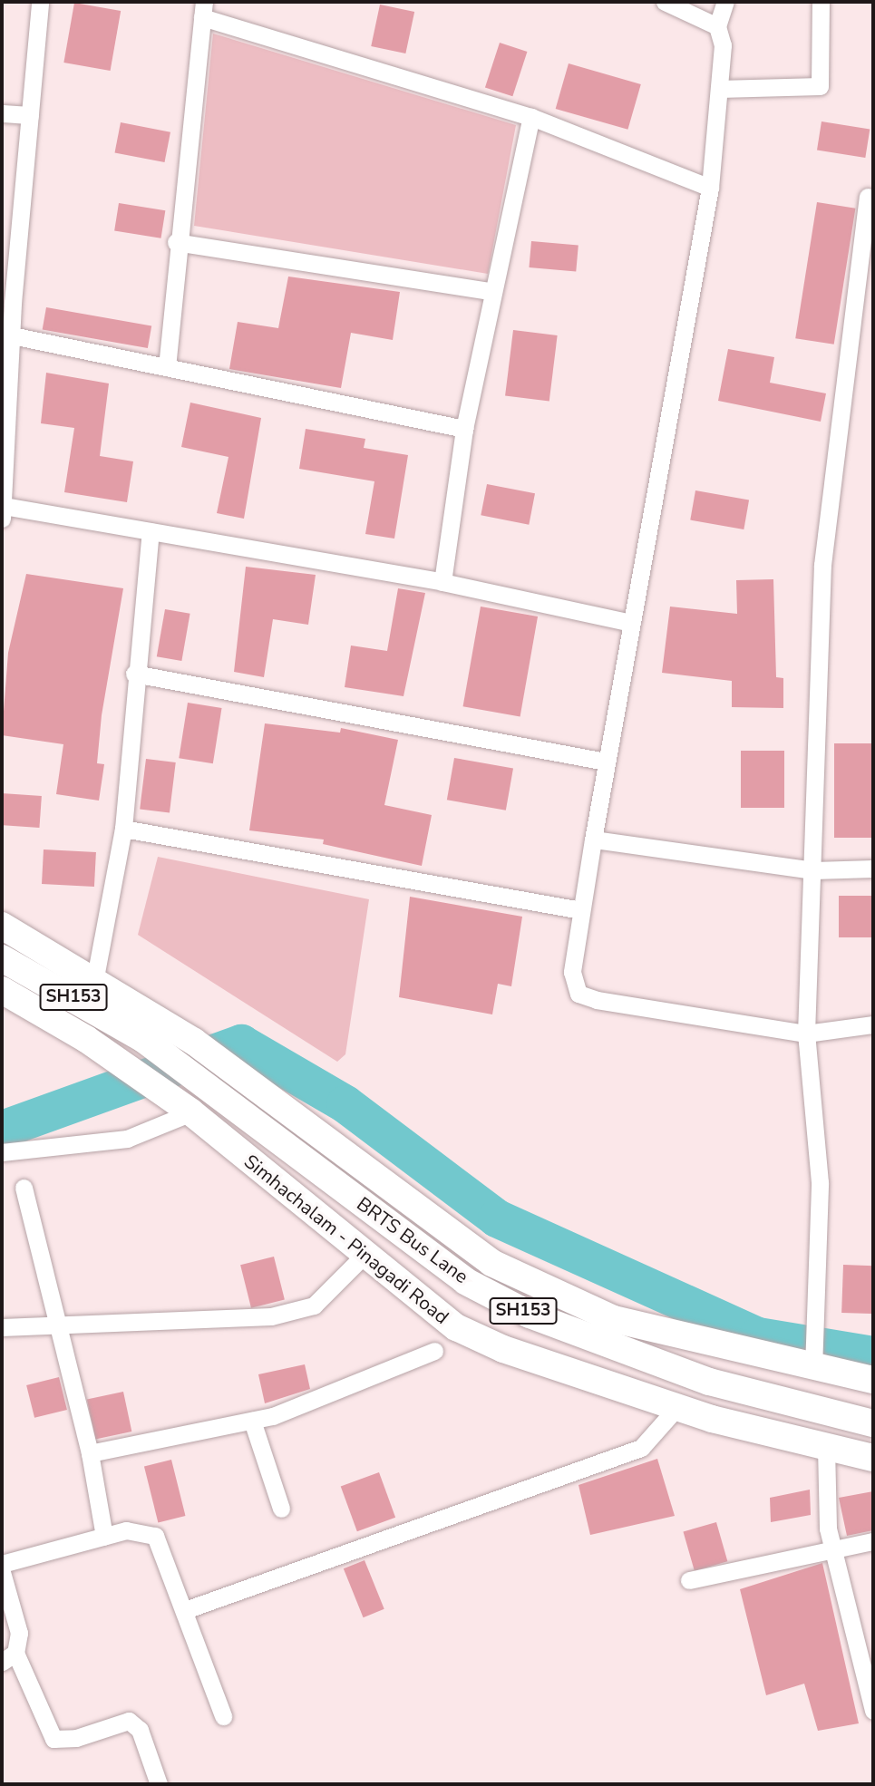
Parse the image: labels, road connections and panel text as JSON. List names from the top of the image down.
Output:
{
  "streets": {
    "main road": ["SH153", "Simhachalam - Pinagadi Road", "BRTS Bus Lane"]
  }
}
